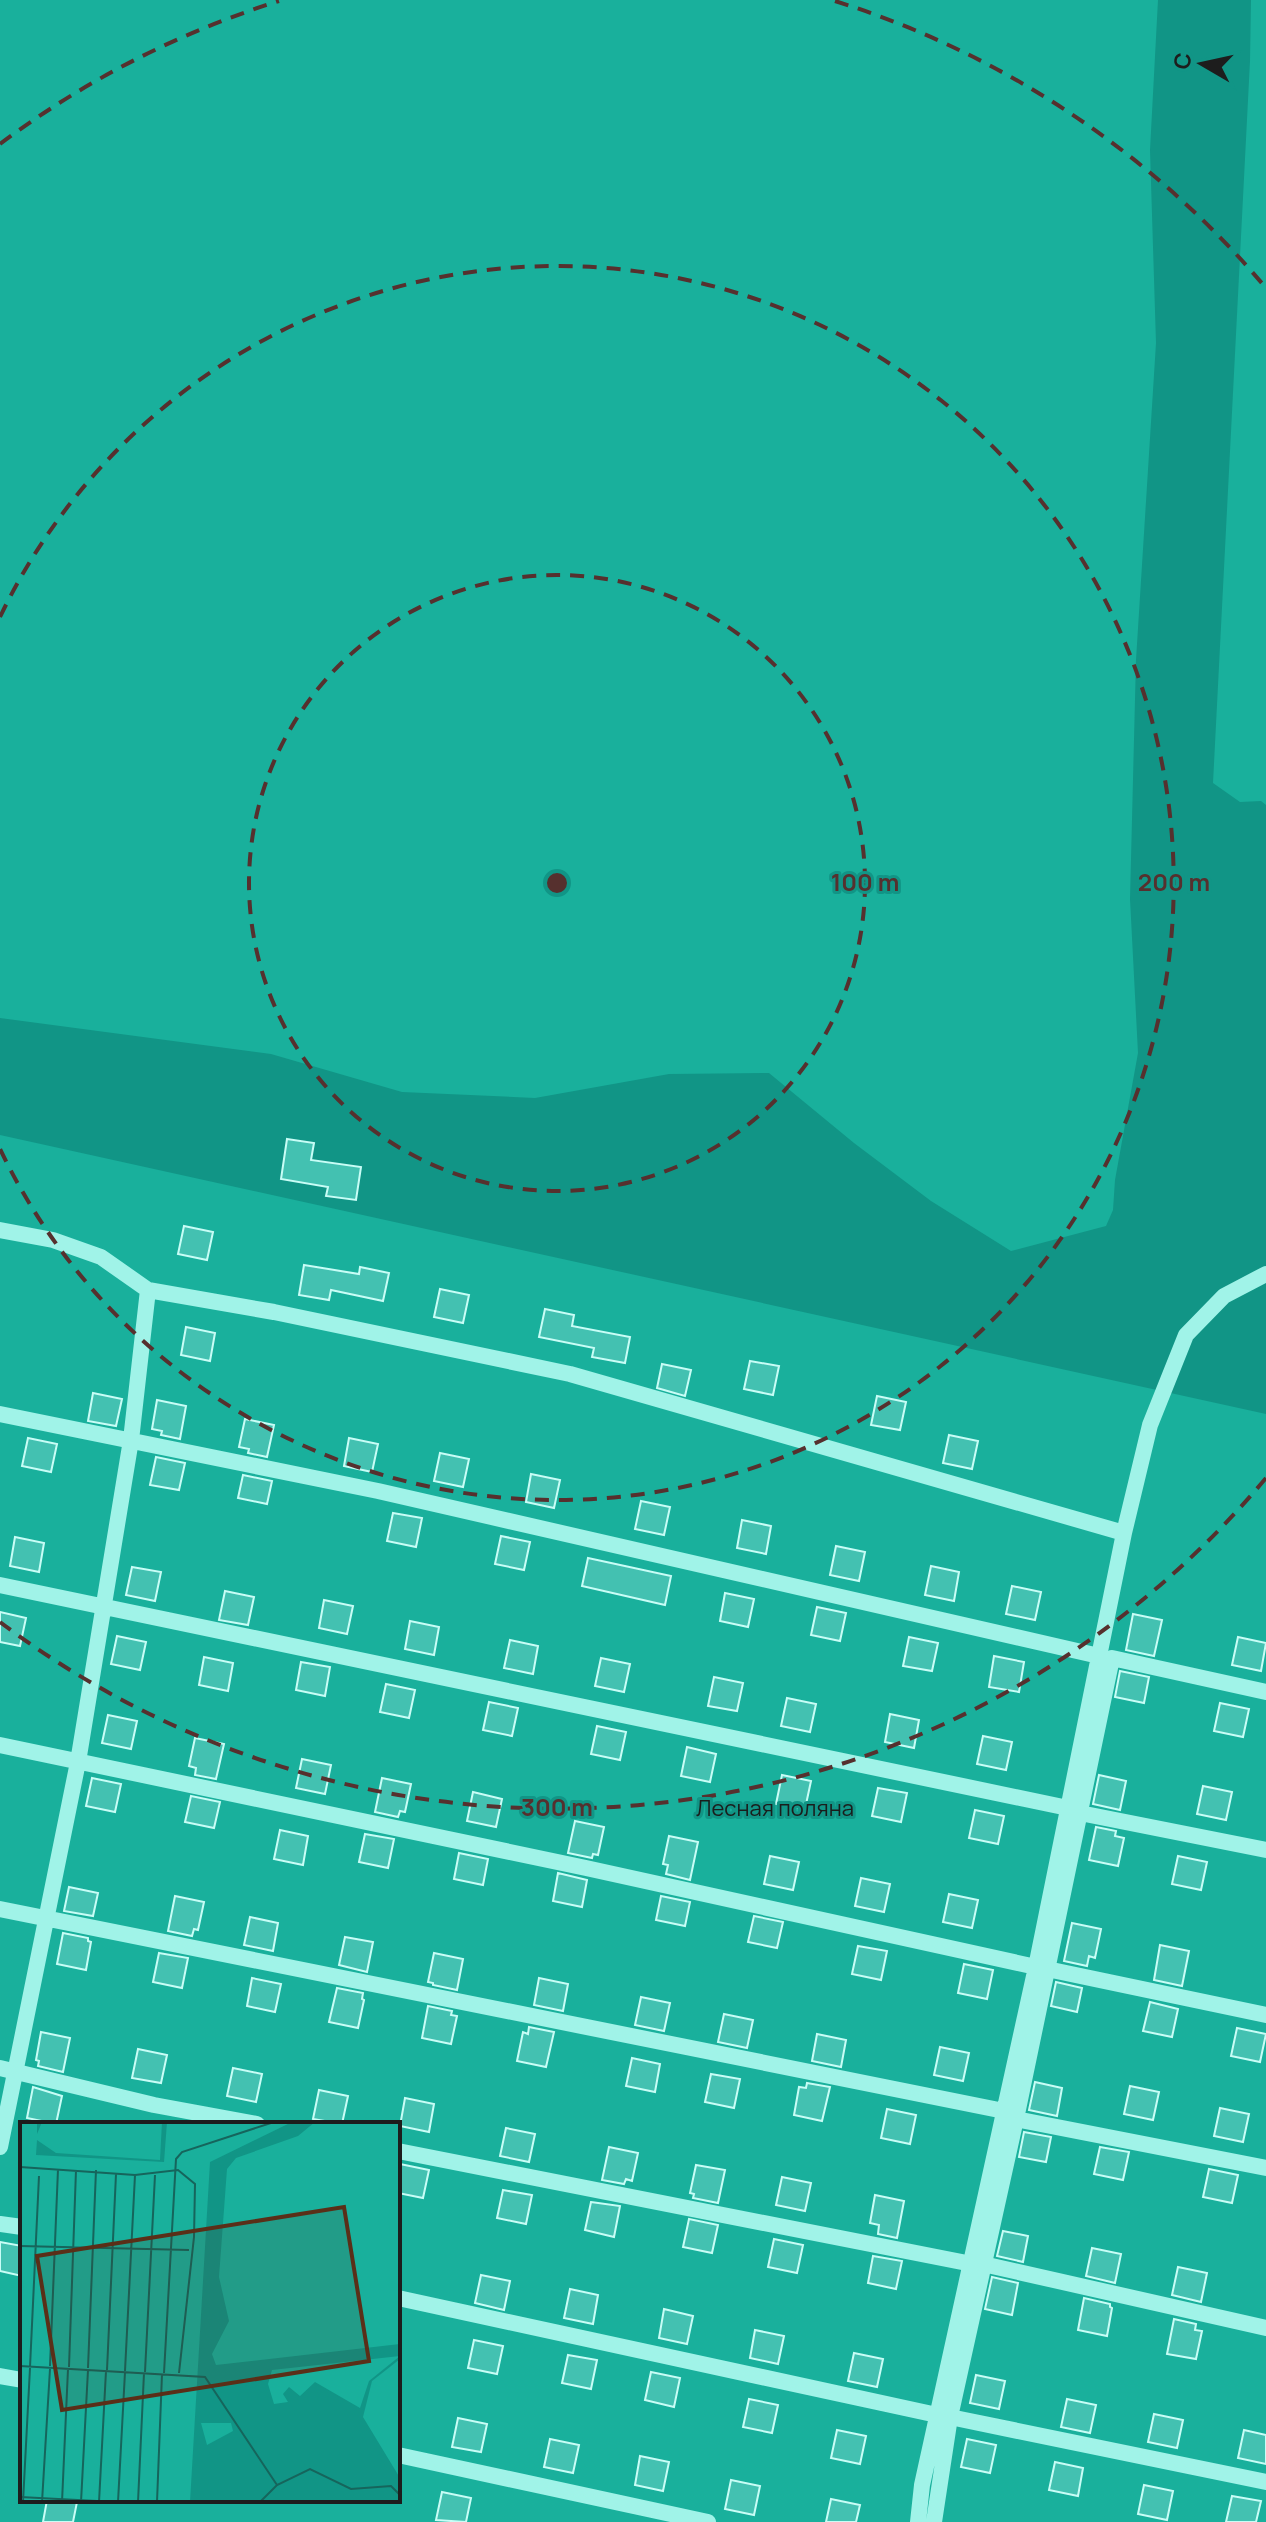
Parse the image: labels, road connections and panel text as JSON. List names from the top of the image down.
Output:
{
  "parks": ["Лесная поляна"],
  "north": "left",
  "rings": ["100 m", "200 m", "300 m"]
}
